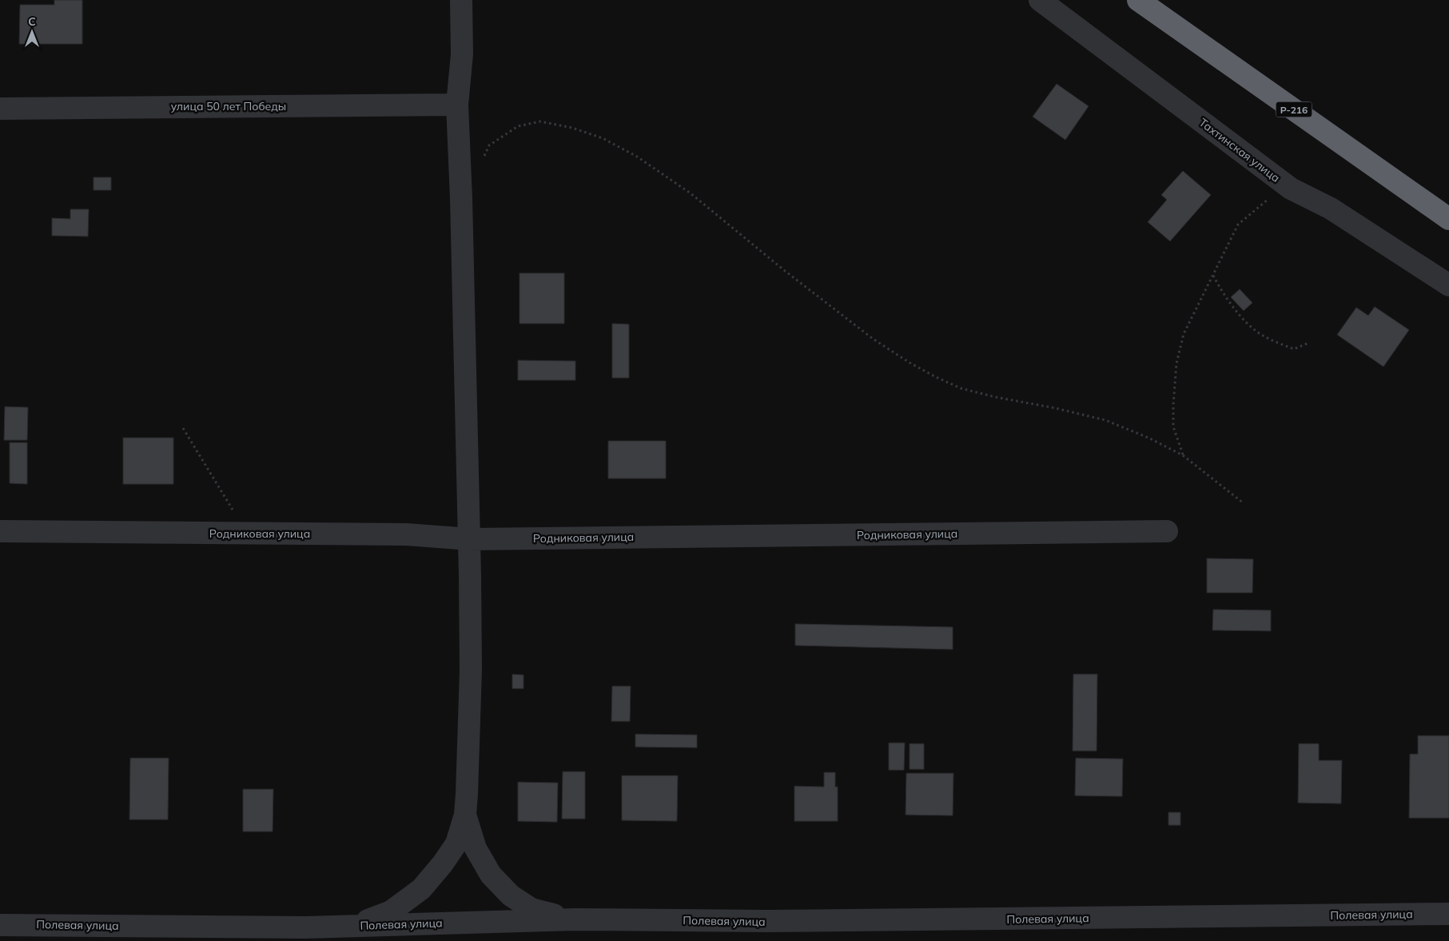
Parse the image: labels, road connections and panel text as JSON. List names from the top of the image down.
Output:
{
  "streets": {
    "highway": ["Р-216"],
    "street": [
      "улица 50 лет Победы",
      "Тахтинская улица",
      "Родниковая улица",
      "Полевая улица"
    ]
  },
  "north": "top"
}
